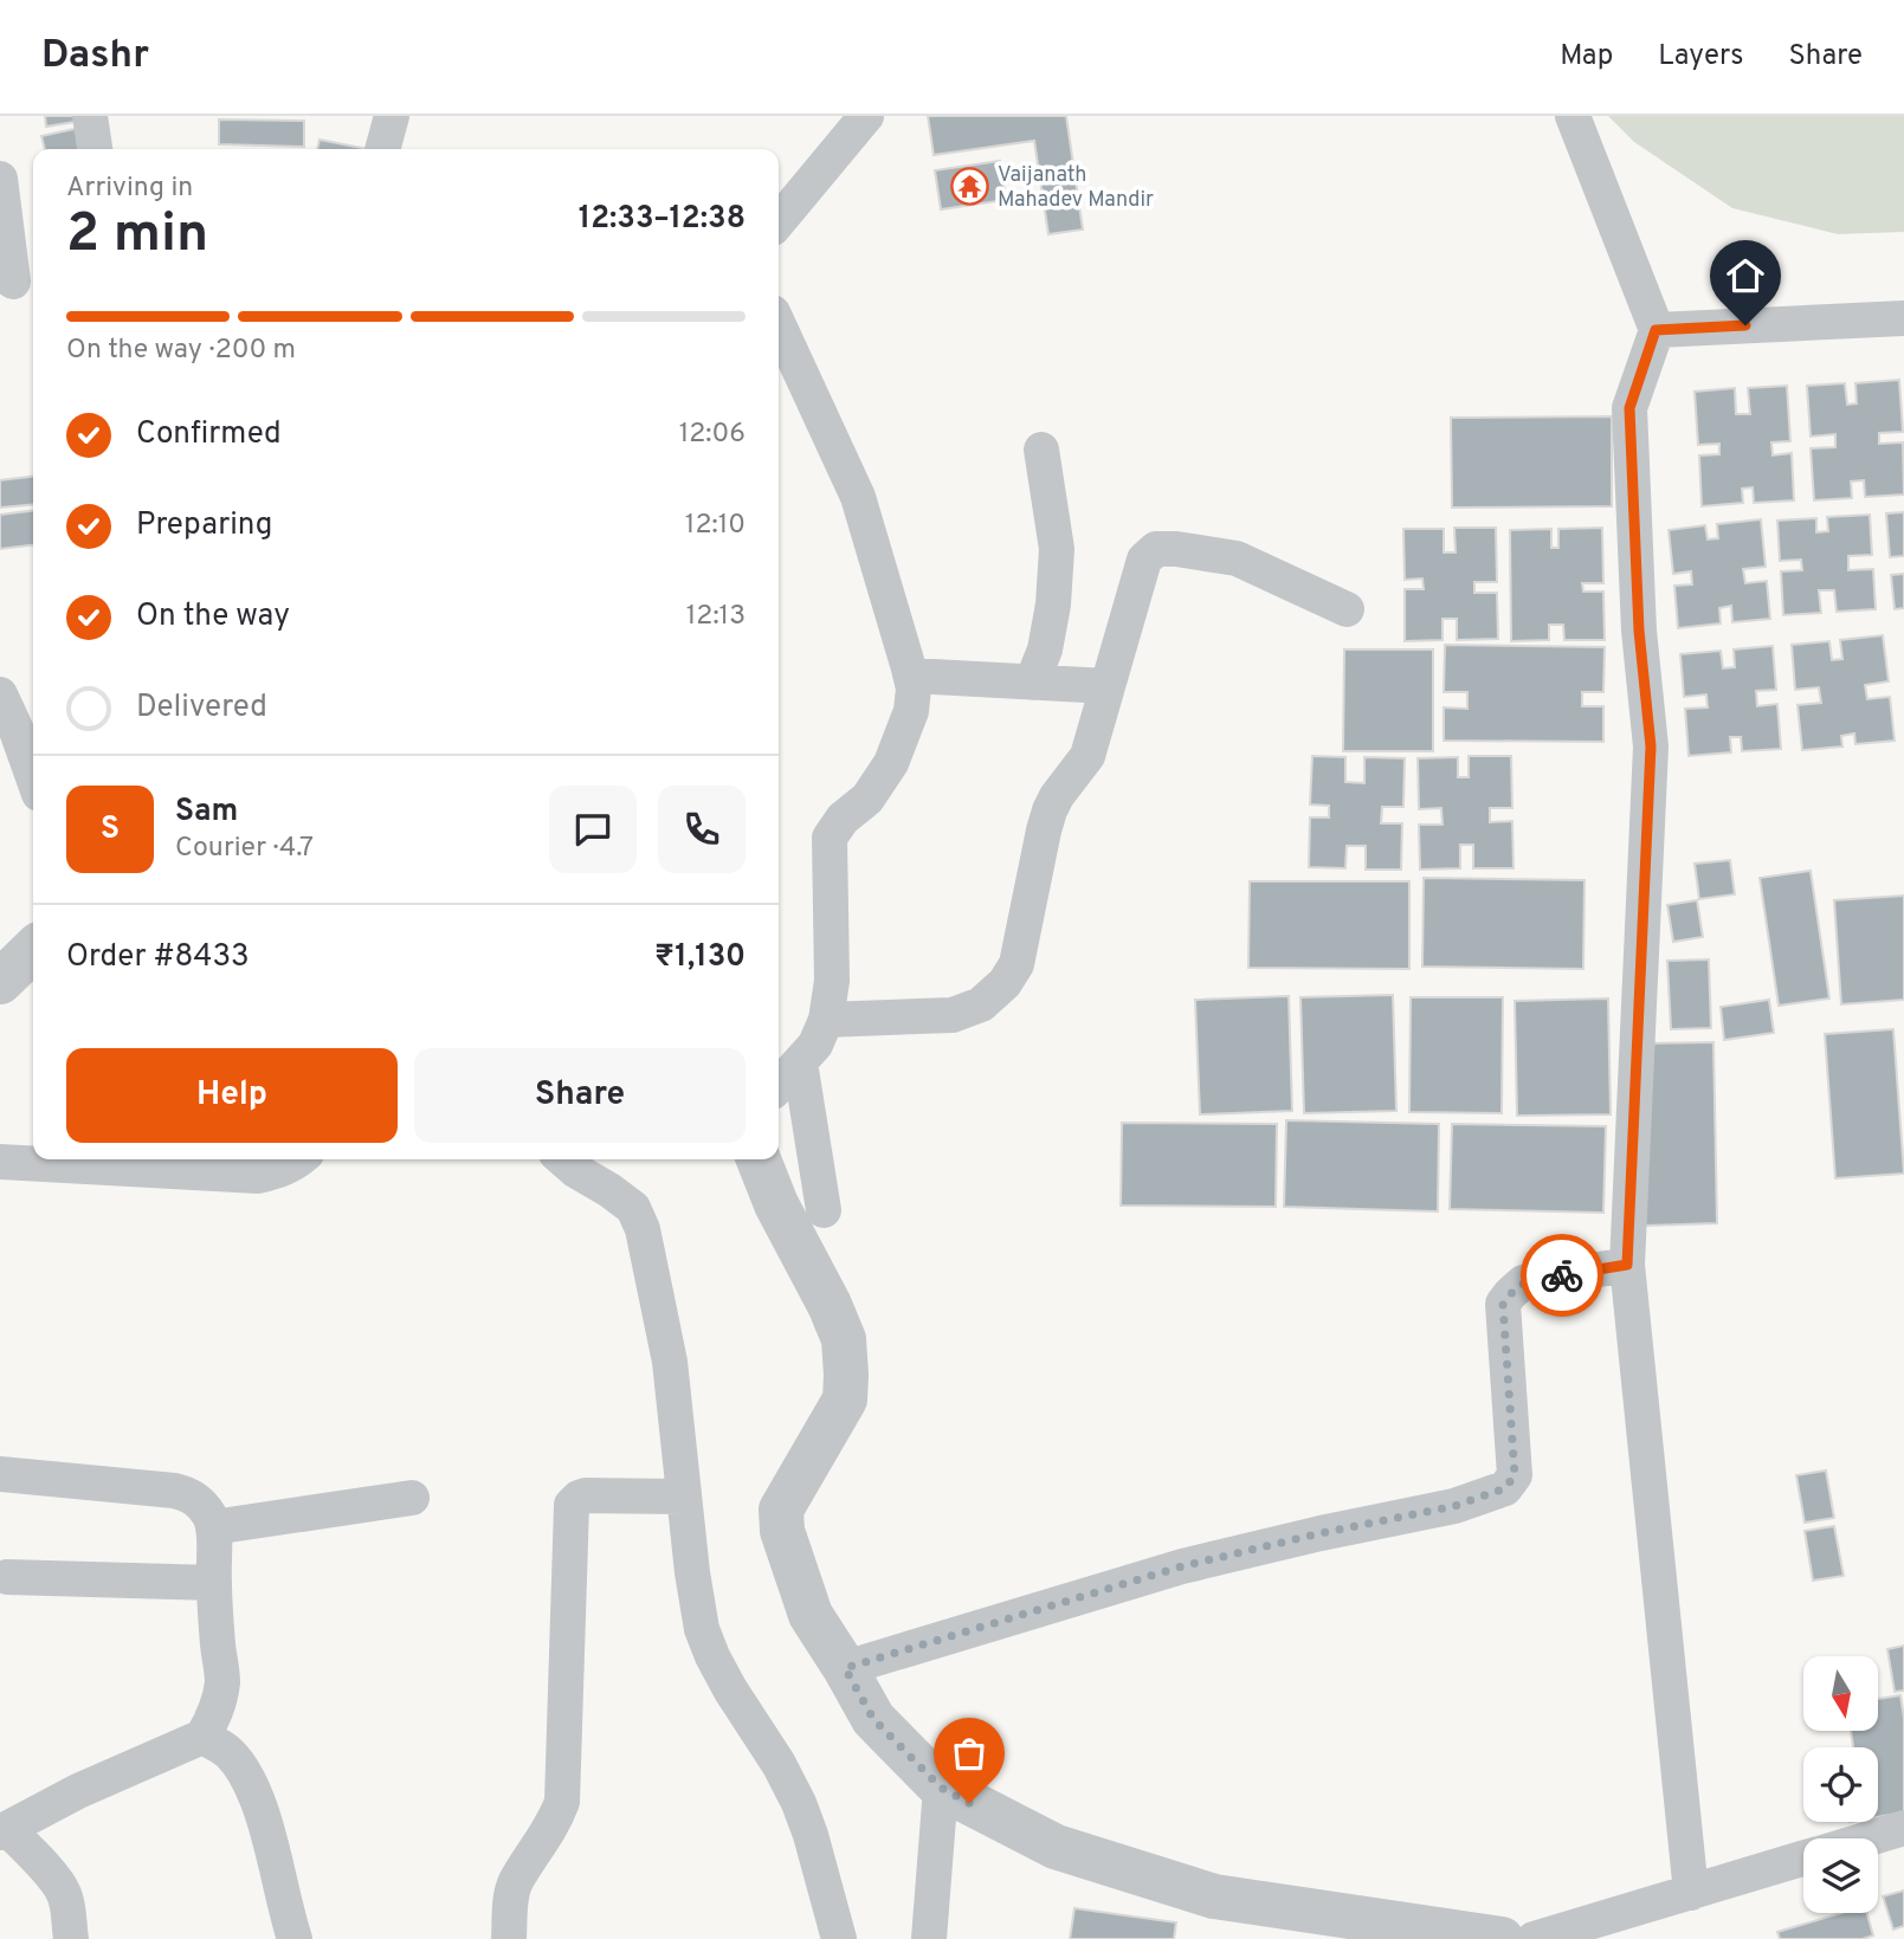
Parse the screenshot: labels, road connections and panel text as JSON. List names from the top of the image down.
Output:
{
  "places": {
    "temple": ["Vaijanath Mahadev Mandir"]
  },
  "north": "bottom",
  "page": {
    "header": "Dashr",
    "nav": ["Map", "Layers", "Share"],
    "heading": ["2 min", "Arriving in", "12:33–12:38"],
    "panel": [
      "Sam",
      "Courier · 4.7",
      "Order #8433",
      "₹1,130"
    ],
    "bar": "On the way · 200 m",
    "list": [
      ["Confirmed", "12:06"],
      ["Preparing", "12:10"],
      ["On the way", "12:13"],
      "Delivered"
    ],
    "round": "S",
    "buttons": ["Help", "Share"]
  }
}
